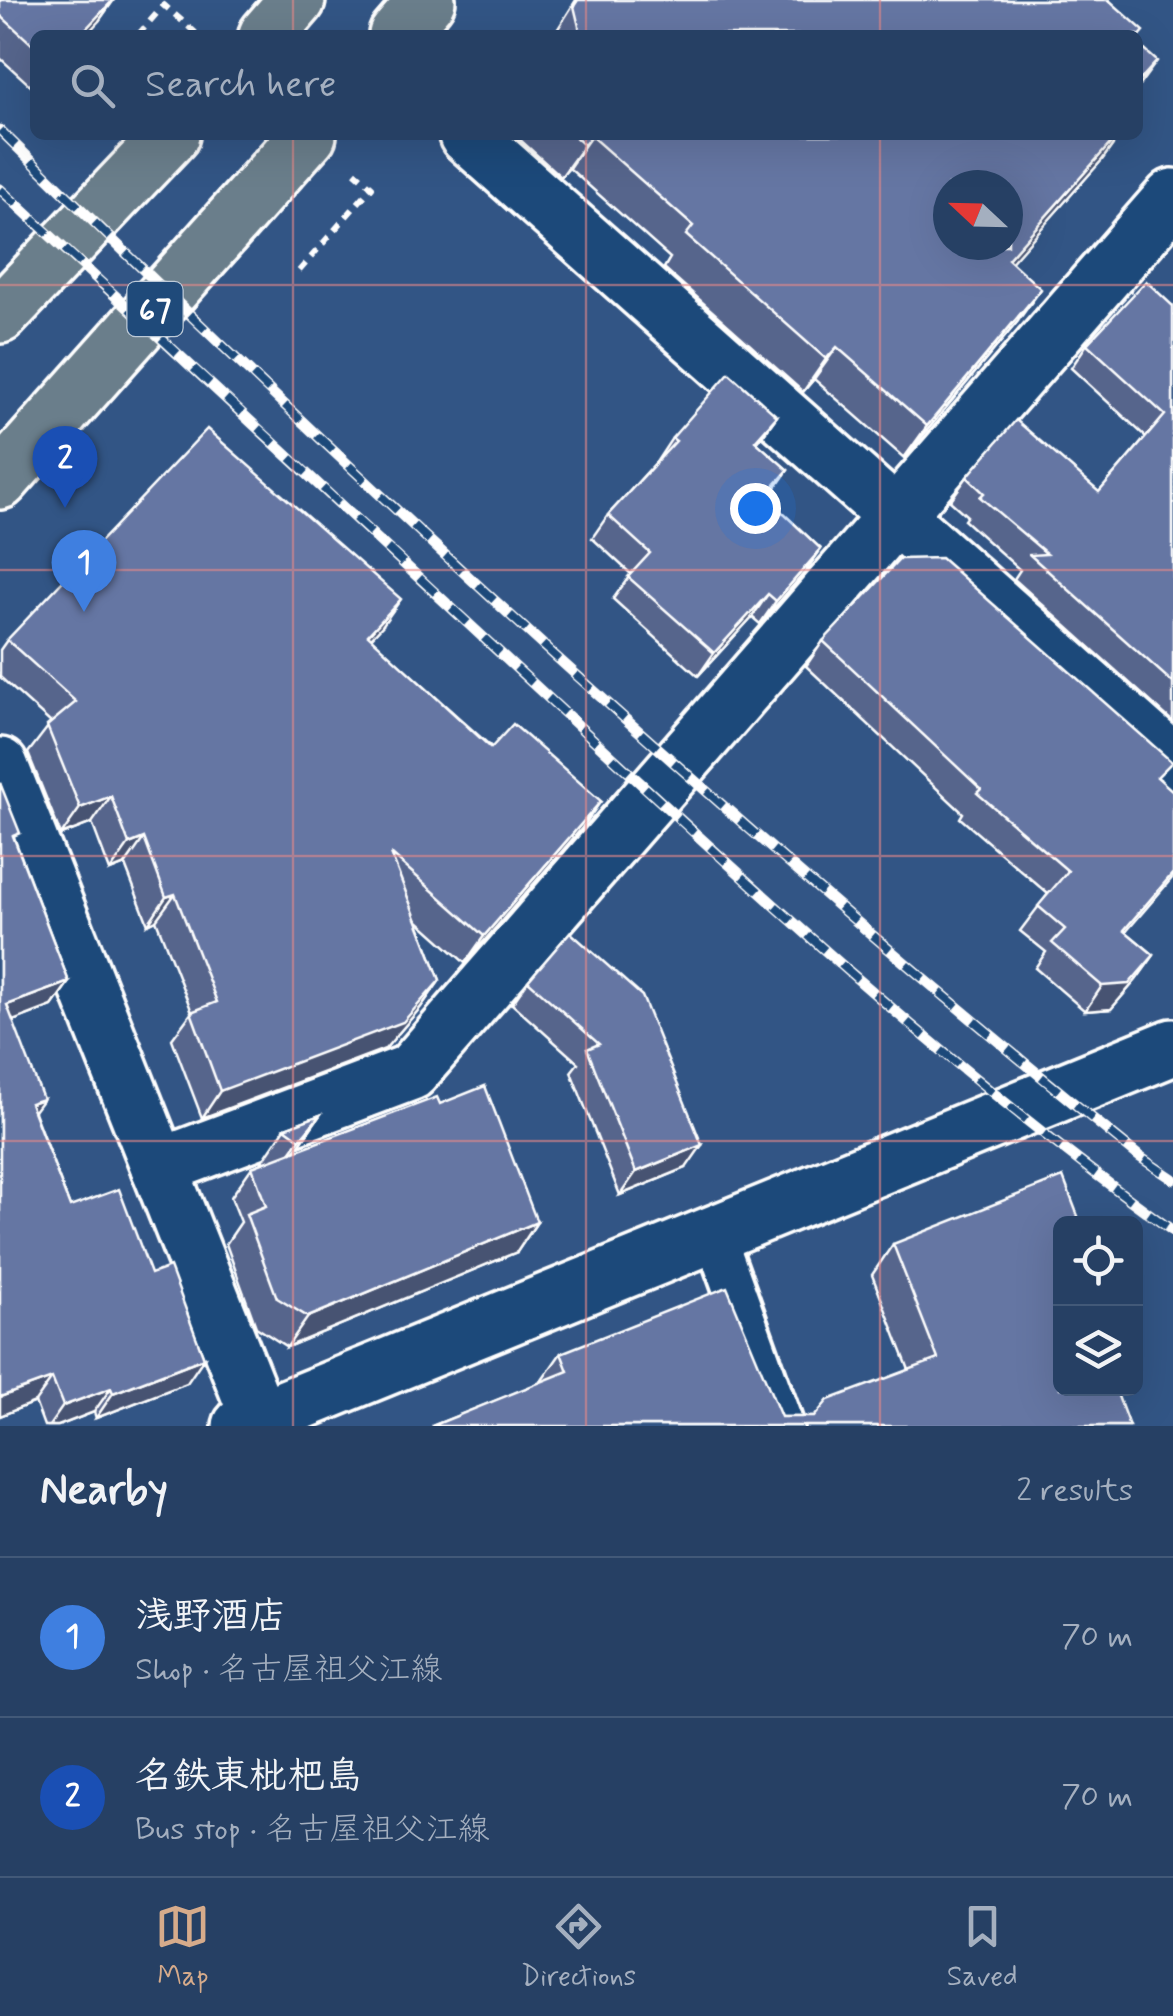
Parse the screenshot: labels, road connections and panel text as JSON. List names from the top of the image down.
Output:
{
  "streets": {
    "main road": ["67"]
  },
  "north": "left",
  "page": {
    "search": "Search here",
    "pins": ["2", "1"],
    "heading": ["Nearby", "2 results"],
    "list": [
      {
        "mark": "1",
        "name": "浅野酒店",
        "note": "Shop · 名古屋祖父江線",
        "value": "70 m"
      },
      {
        "mark": "2",
        "name": "名鉄東枇杷島",
        "note": "Bus stop · 名古屋祖父江線",
        "value": "70 m"
      }
    ],
    "nav": ["Map", "Directions", "Saved"]
  }
}
